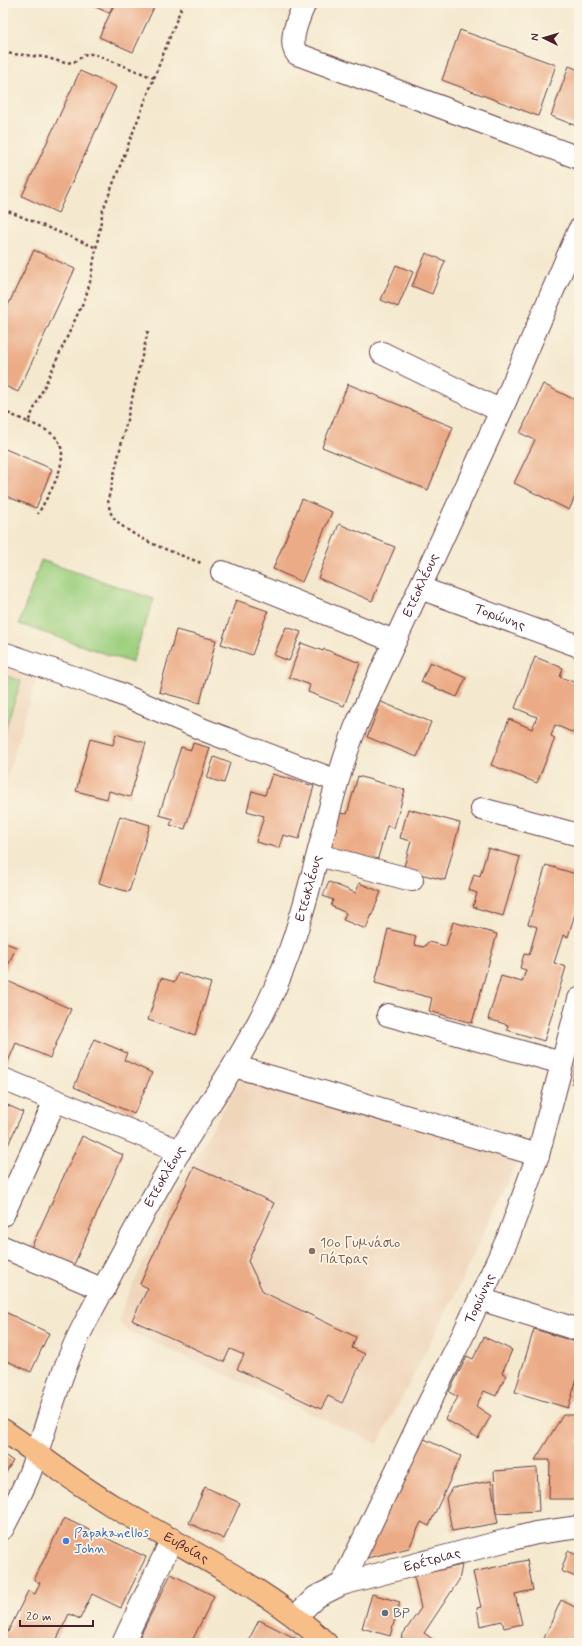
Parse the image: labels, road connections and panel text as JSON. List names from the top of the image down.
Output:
{
  "streets": {
    "main road": ["Ευβοίας"],
    "street": ["Ετεοκλέους", "Τορώνης", "Ερέτριας"]
  },
  "crossings": [
    ["Ετεοκλέους", "Τορώνης"],
    ["Ετεοκλέους", "Ευβοίας"],
    ["Τορώνης", "Ερέτριας"],
    ["Ευβοίας", "Ερέτριας"]
  ],
  "places": ["10ο Γυμνάσιο Πάτρας", "Papakanellos John", "BP"],
  "scale_bar": "20 m",
  "north": "left"
}
